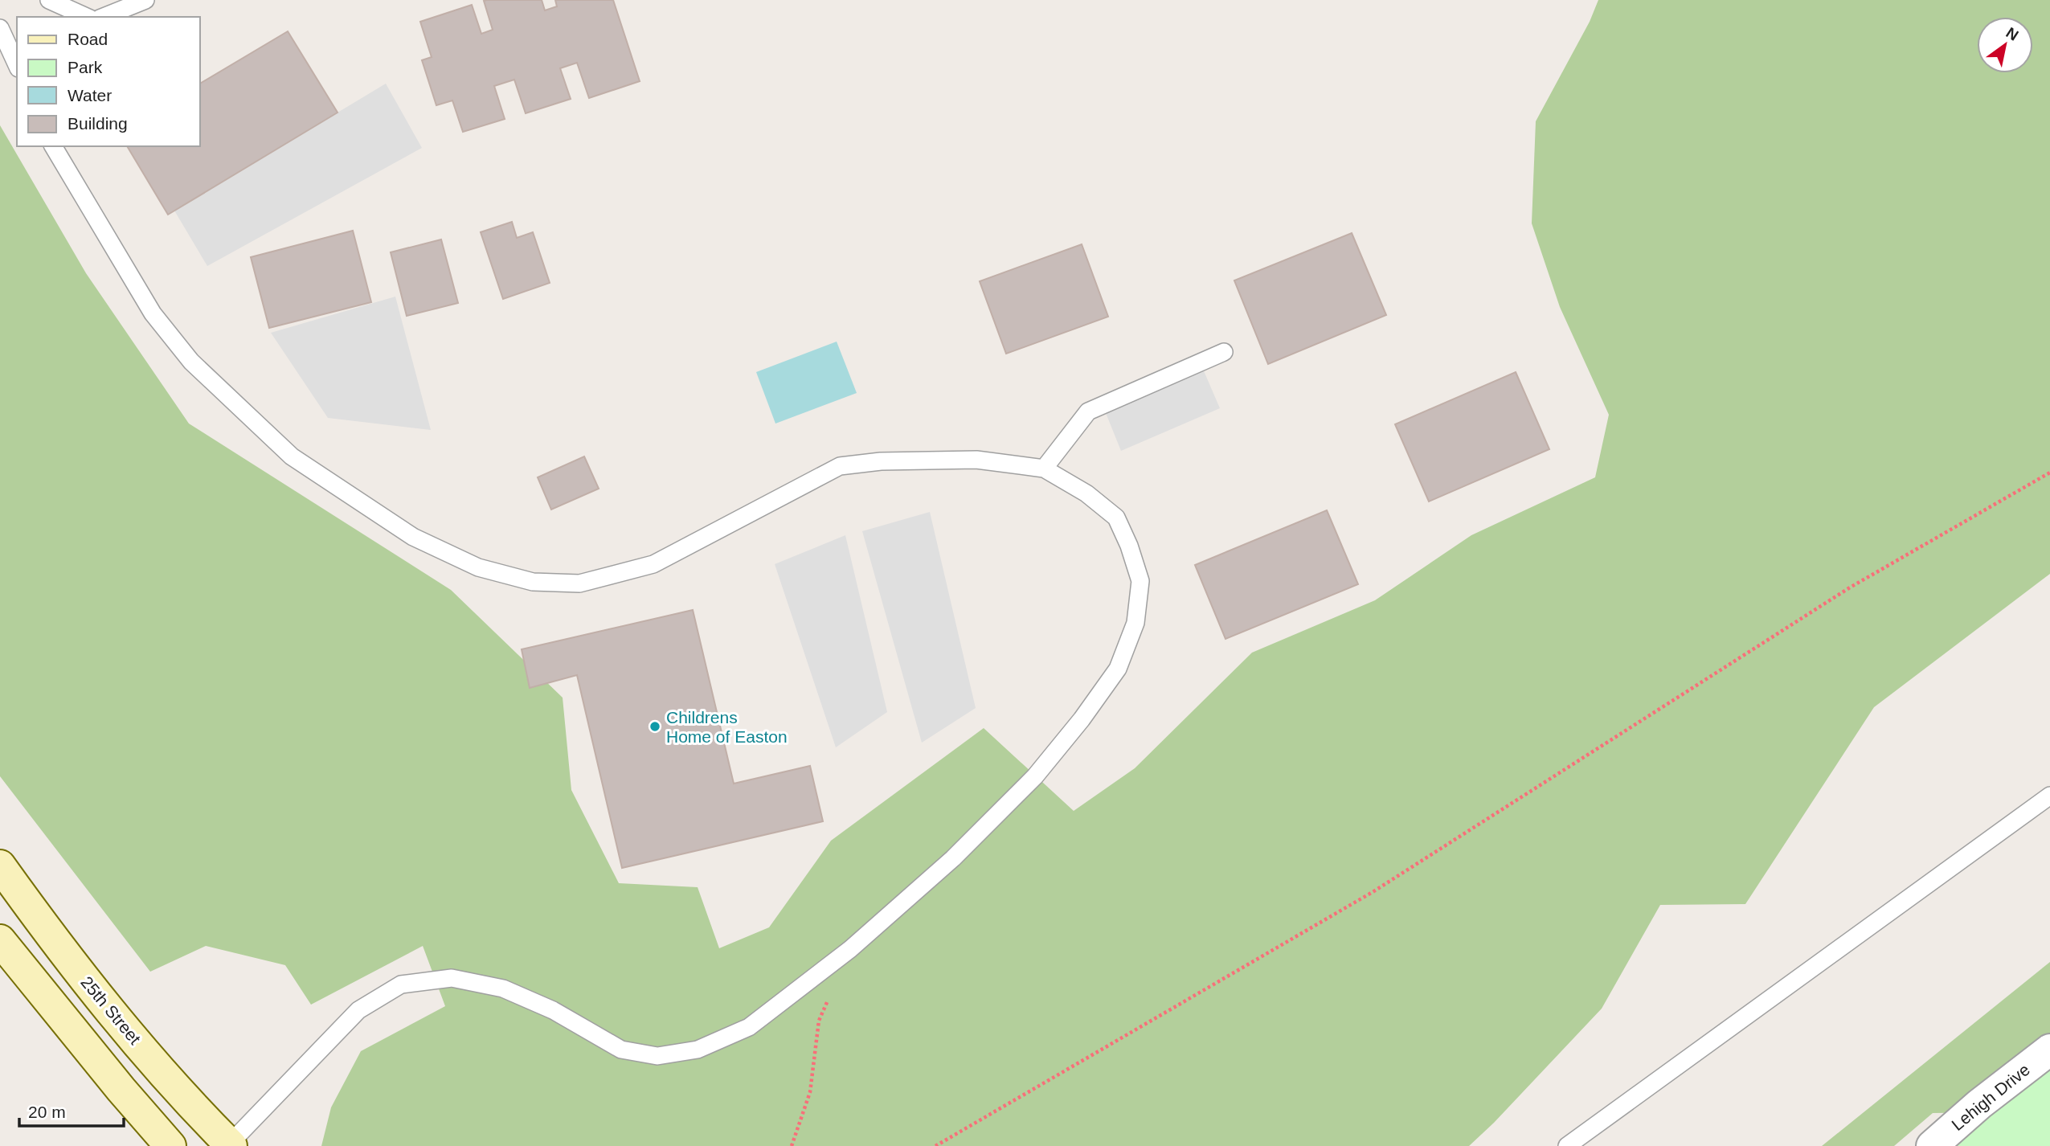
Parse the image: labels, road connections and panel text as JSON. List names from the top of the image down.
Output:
{
  "streets": {
    "main road": ["25th Street"],
    "street": ["Lehigh Drive"]
  },
  "places": ["Childrens Home of Easton"],
  "legend": [
    "Road",
    "Park",
    "Water",
    "Building"
  ],
  "scale_bar": "20 m",
  "north": "top right"
}
